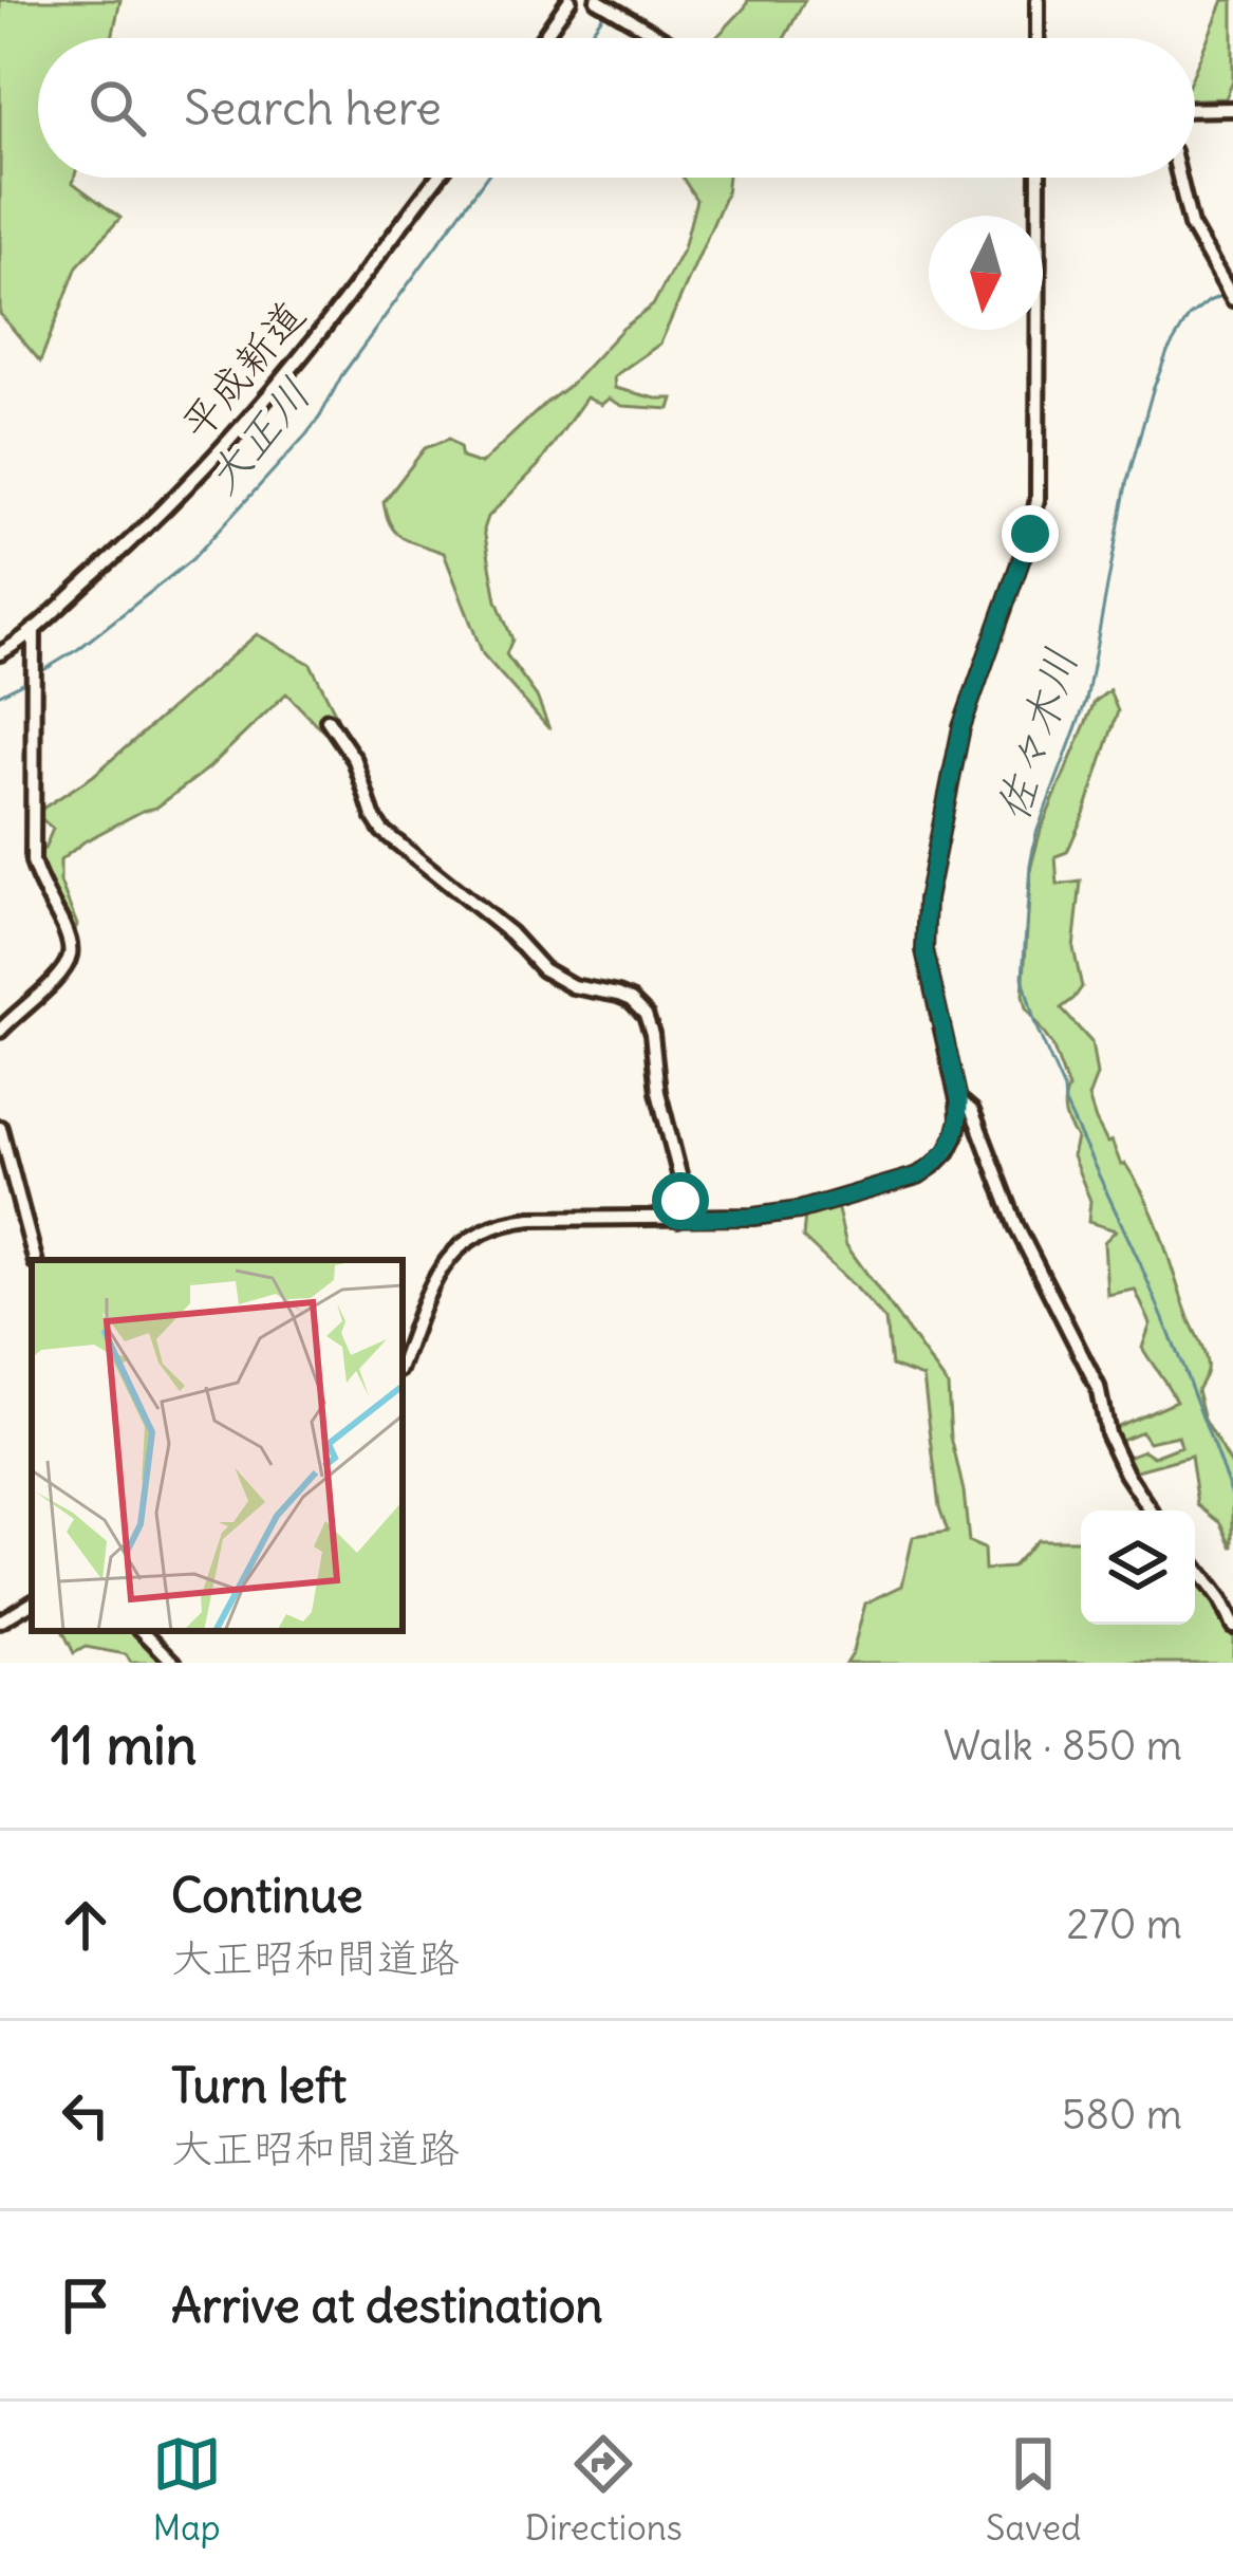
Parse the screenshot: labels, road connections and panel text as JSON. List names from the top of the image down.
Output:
{
  "streets": {
    "street": ["平成新道"]
  },
  "water": ["大正川", "佐々木川"],
  "north": "bottom",
  "page": {
    "search": "Search here",
    "heading": ["11 min", "Walk · 850 m"],
    "list": [
      ["Continue", "大正昭和間道路", "270 m"],
      ["Turn left", "大正昭和間道路", "580 m"],
      "Arrive at destination"
    ],
    "nav": ["Map", "Directions", "Saved"]
  }
}
